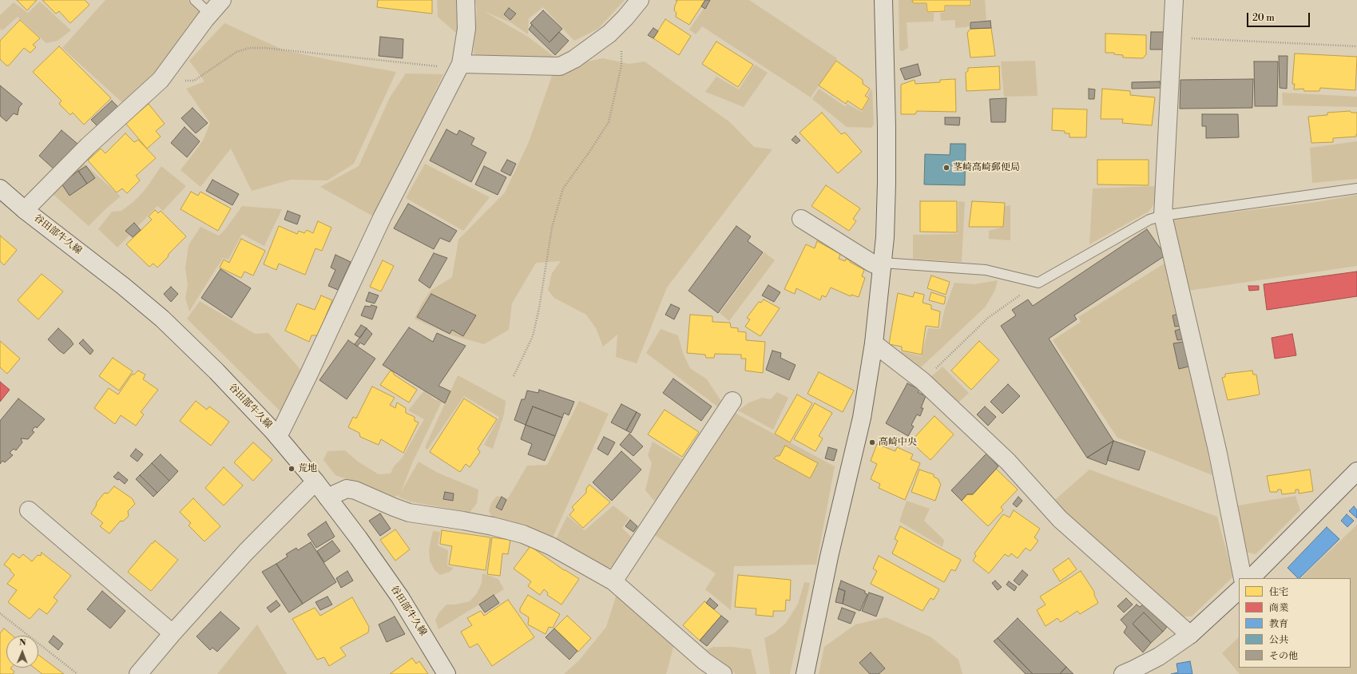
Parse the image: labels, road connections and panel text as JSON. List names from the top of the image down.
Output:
{
  "streets": {
    "street": ["谷田部牛久線"]
  },
  "places": ["茎崎高崎郵便局", "高崎中央", "荒地"],
  "legend": [
    "住宅",
    "商業",
    "教育",
    "公共",
    "その他"
  ],
  "scale_bar": "20 m",
  "north": "top"
}
